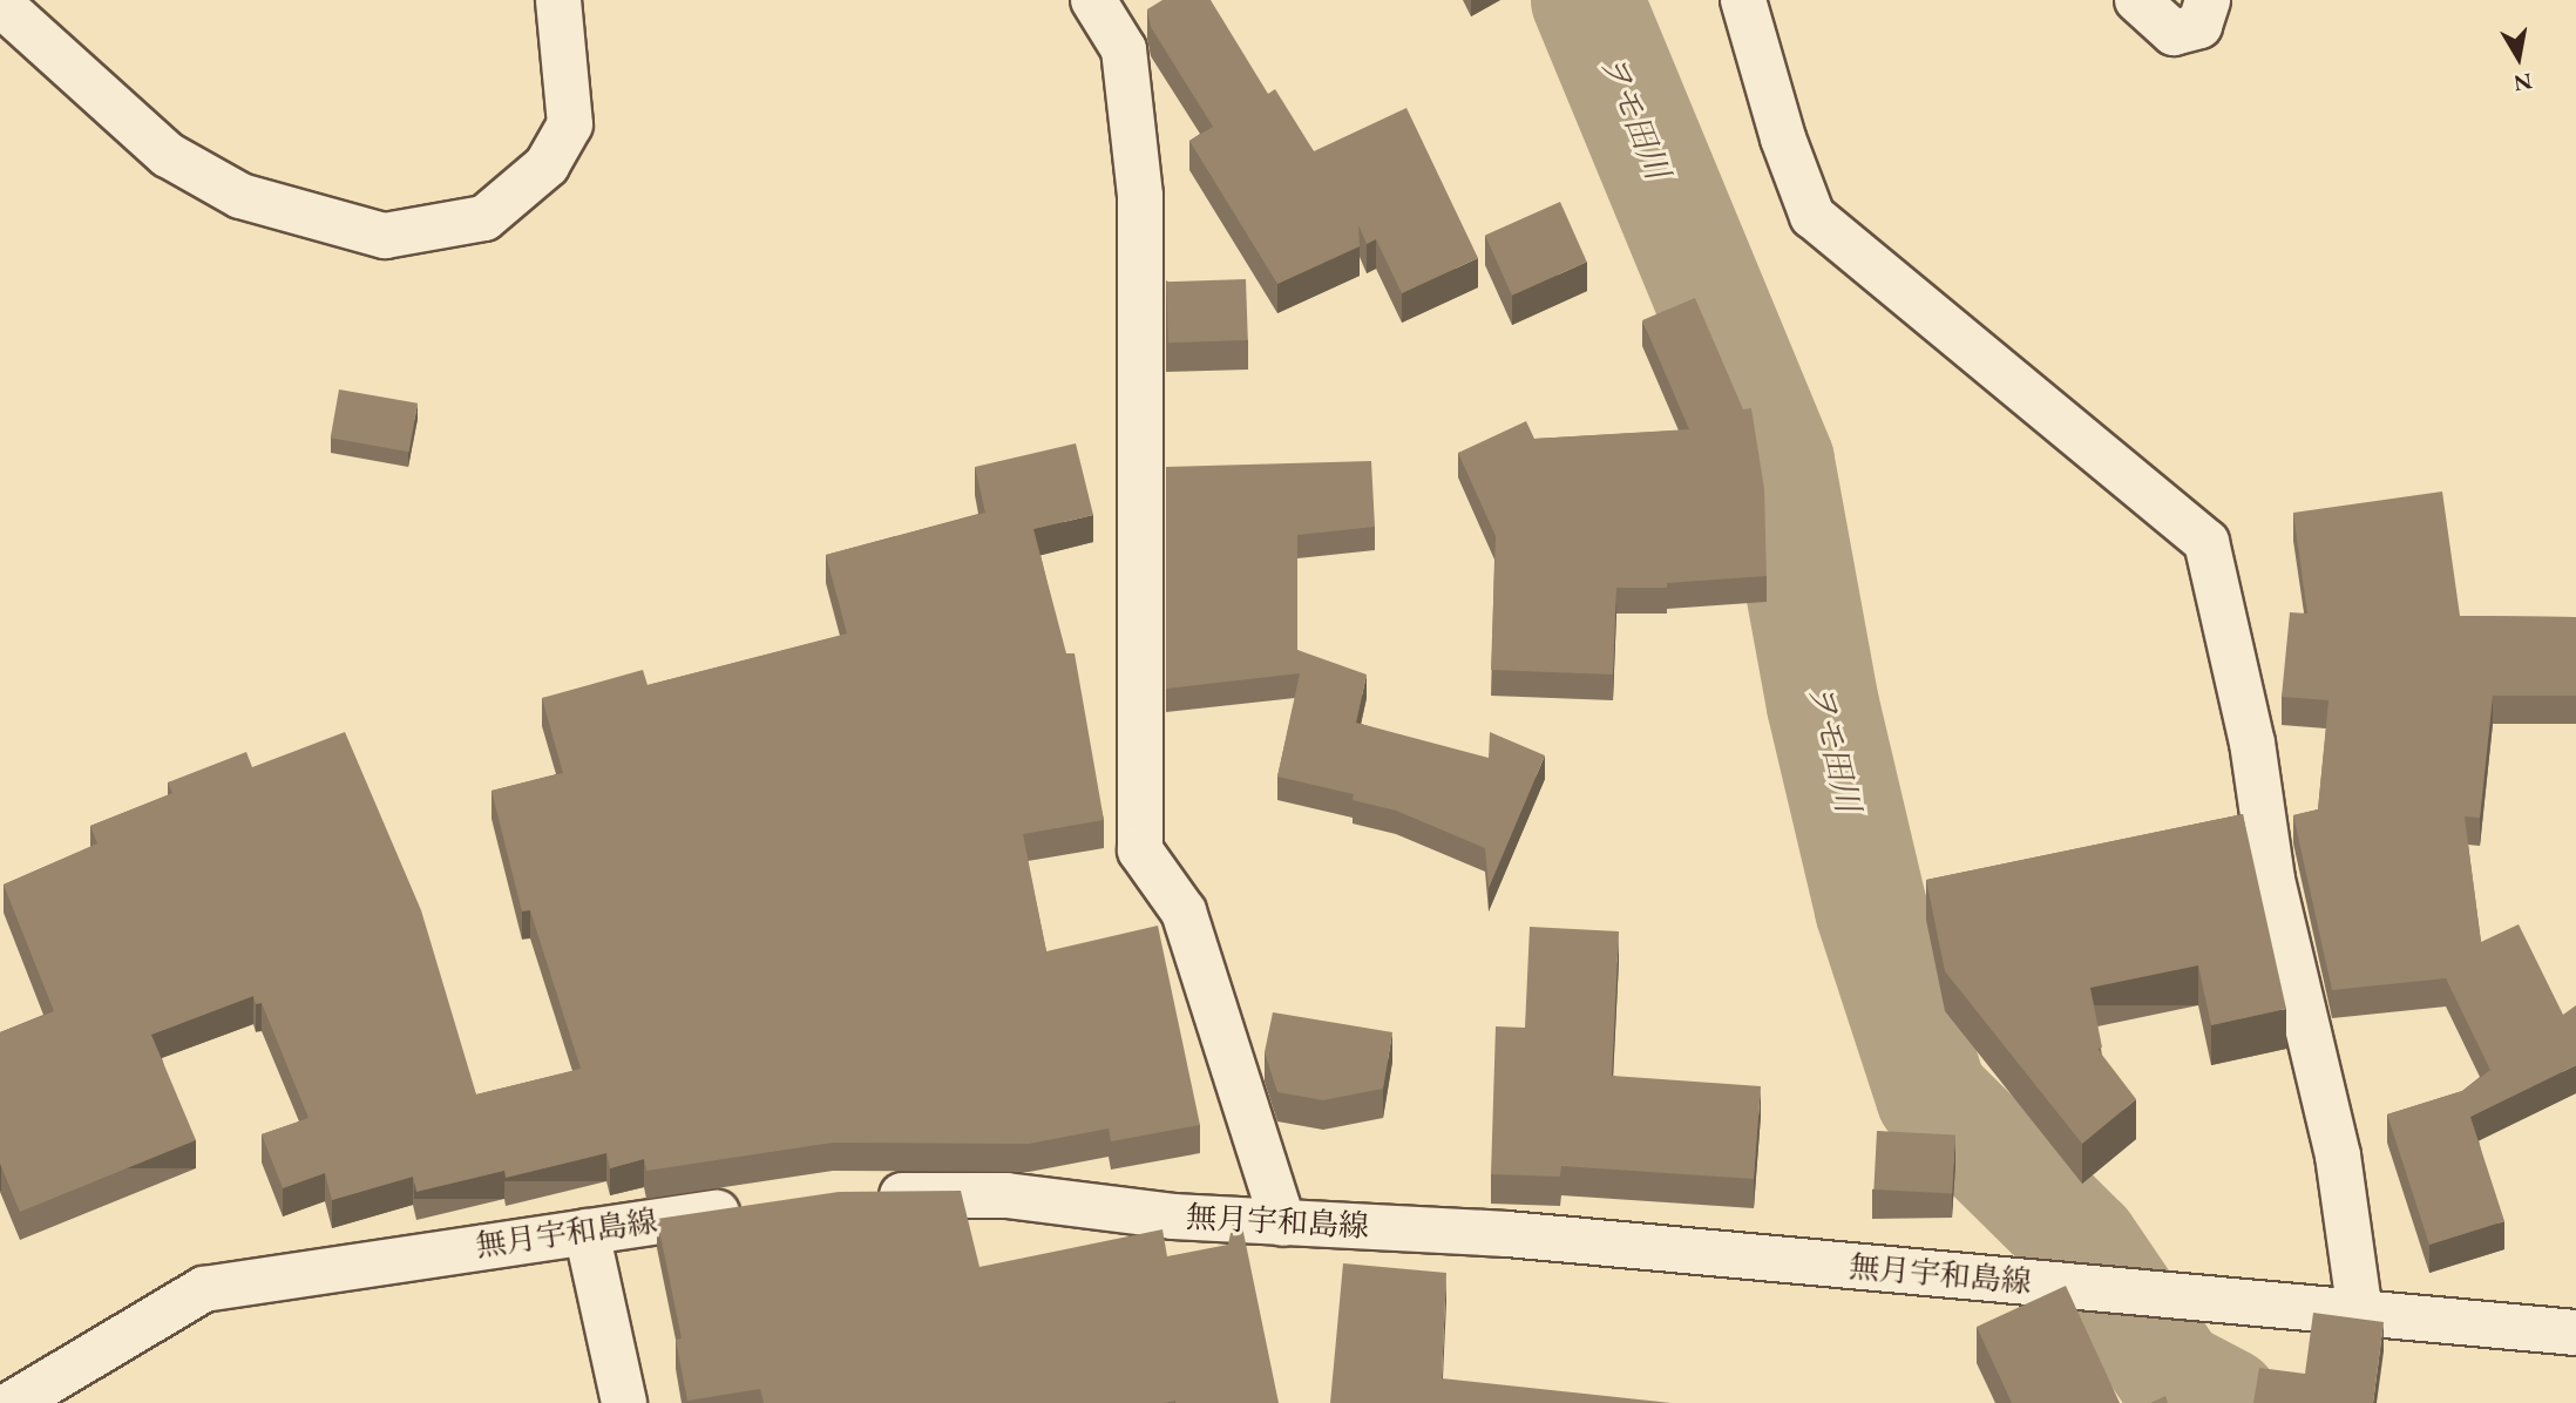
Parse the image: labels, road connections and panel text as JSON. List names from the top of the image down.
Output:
{
  "streets": {
    "street": ["無月宇和島線"]
  },
  "water": ["ヲモ田川"],
  "north": "bottom"
}
